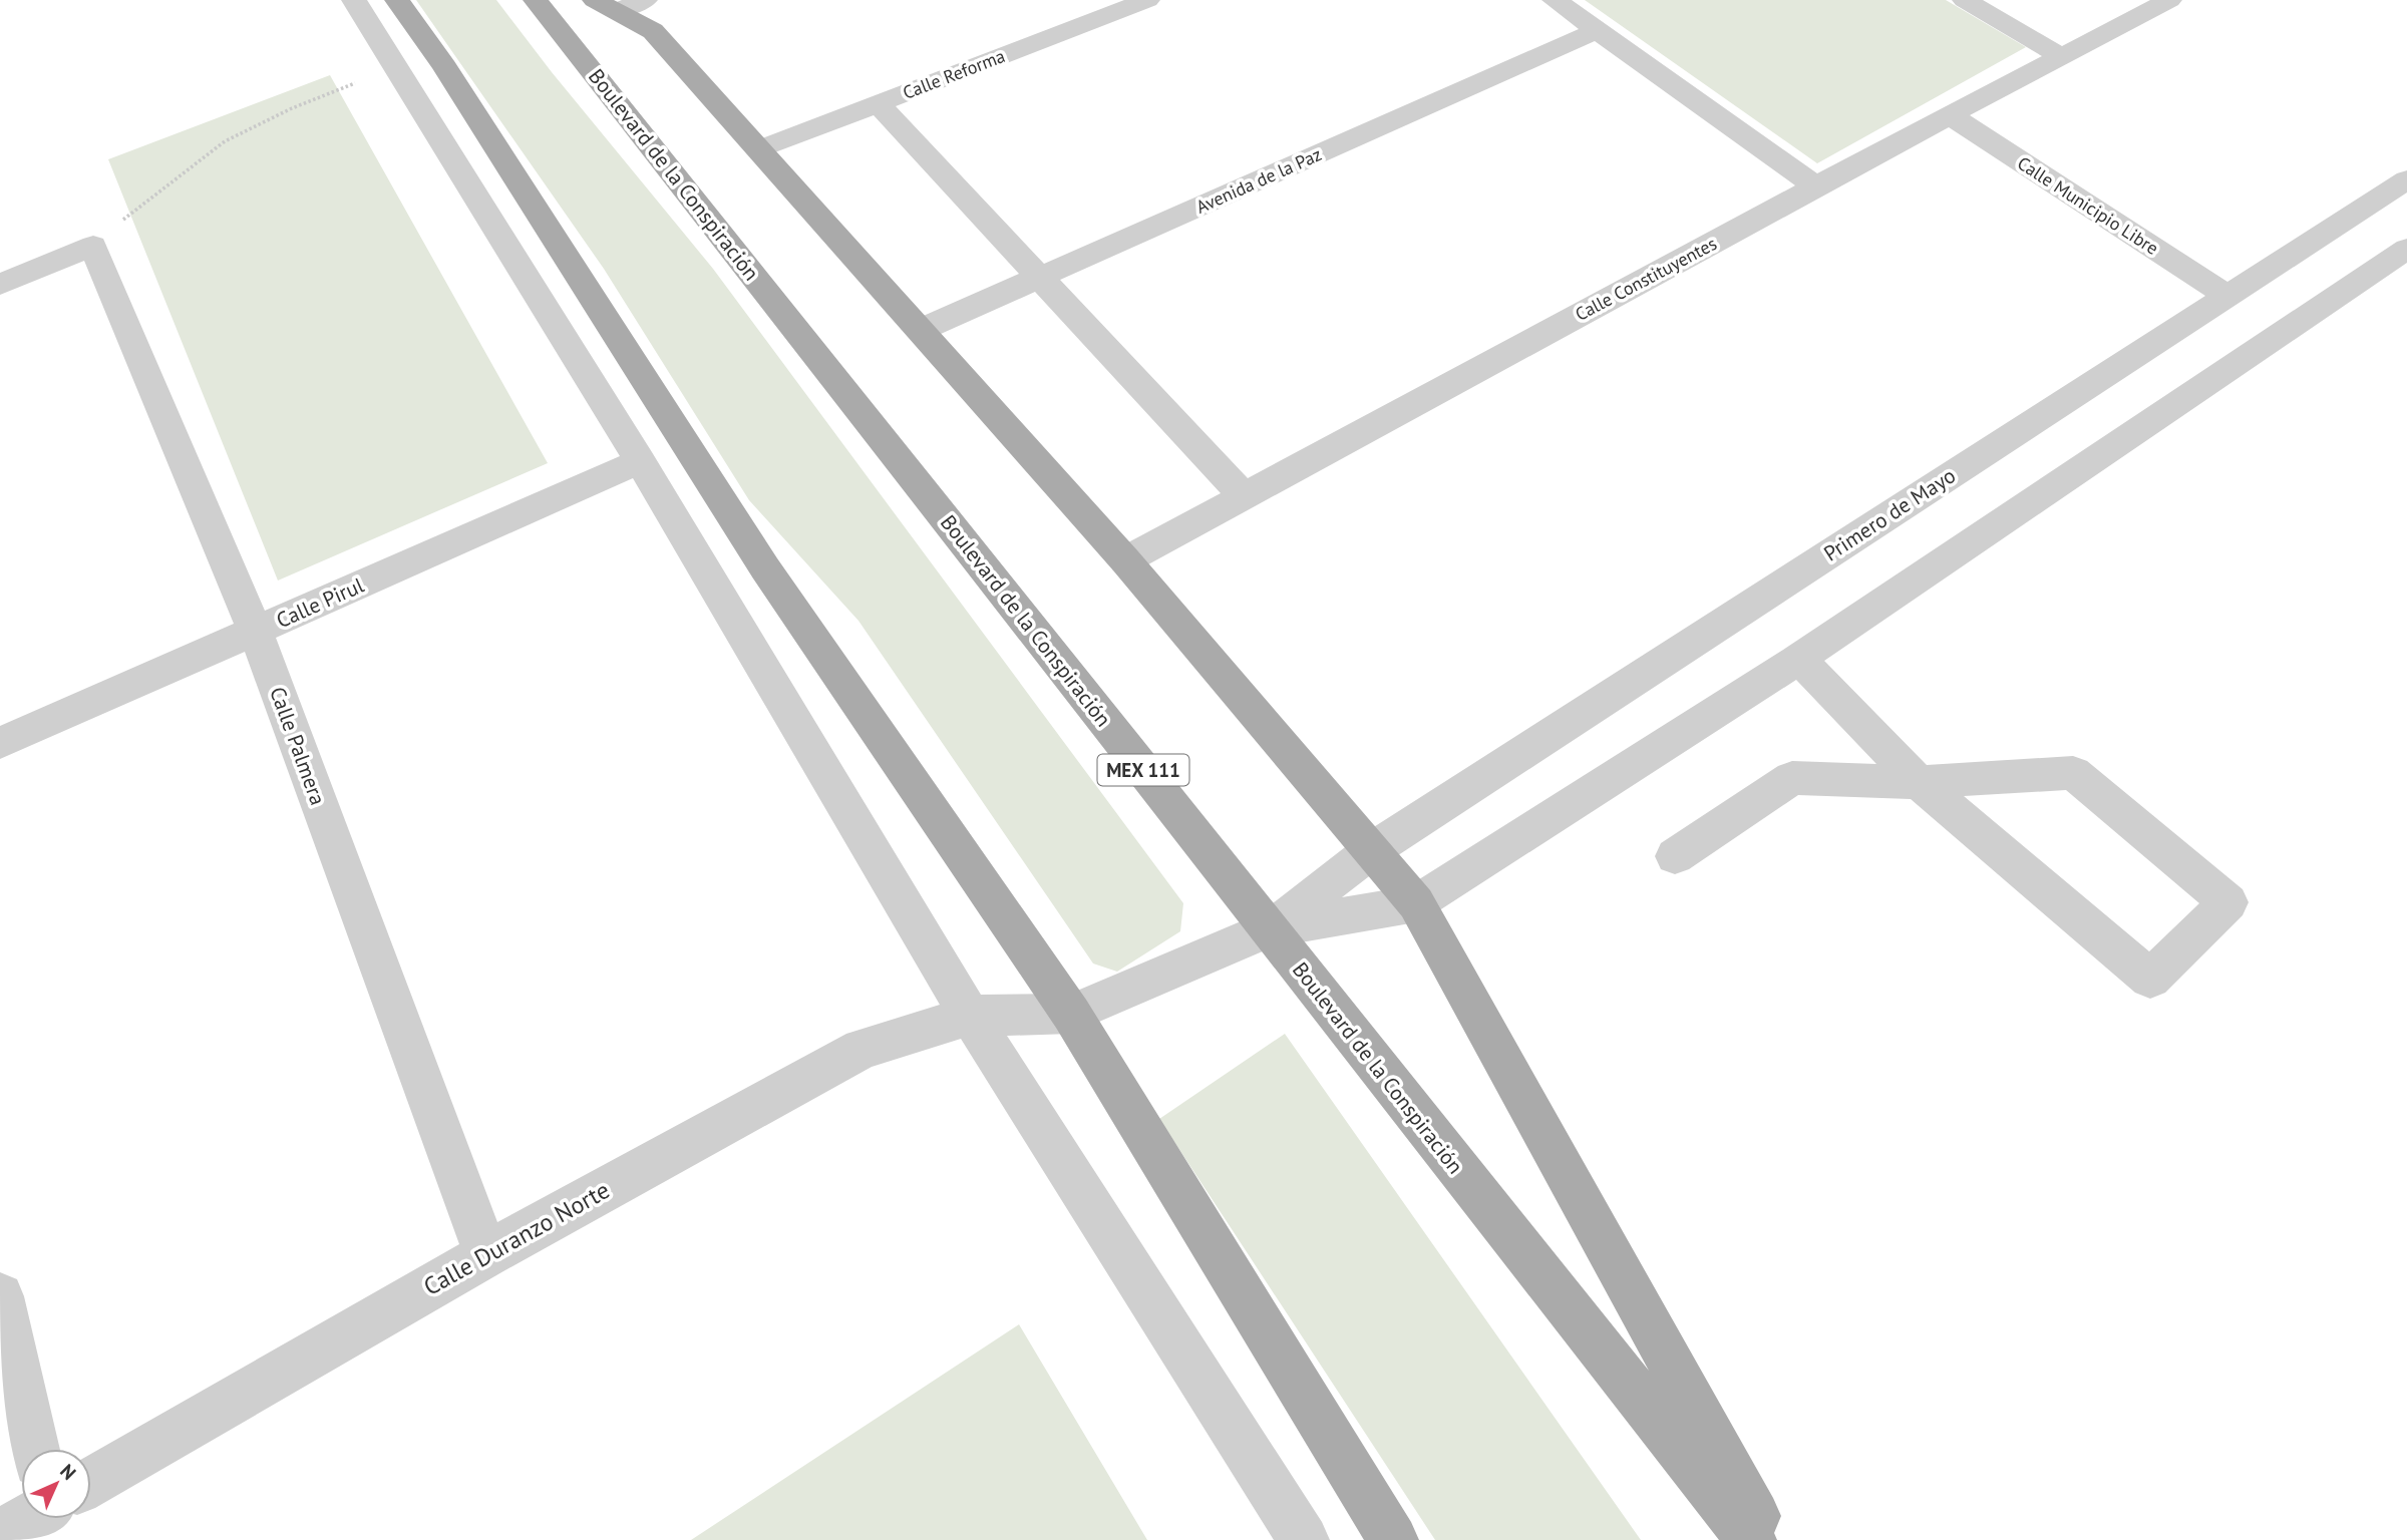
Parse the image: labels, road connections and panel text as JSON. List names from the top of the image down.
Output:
{
  "streets": {
    "main road": ["Boulevard de la Conspiración", "MEX 111"],
    "street": [
      "Calle Reforma",
      "Avenida de la Paz",
      "Calle Municipio Libre",
      "Calle Constituyentes",
      "Primero de Mayo",
      "Calle Pirul",
      "Calle Palmera",
      "Calle Duranzo Norte"
    ]
  },
  "crossings": [
    ["Boulevard de la Conspiración", "Primero de Mayo"],
    ["Calle Municipio Libre", "Calle Constituyentes"],
    ["Calle Municipio Libre", "Primero de Mayo"],
    ["Calle Pirul", "Calle Palmera"],
    ["Calle Palmera", "Calle Duranzo Norte"]
  ],
  "north": "top right"
}
